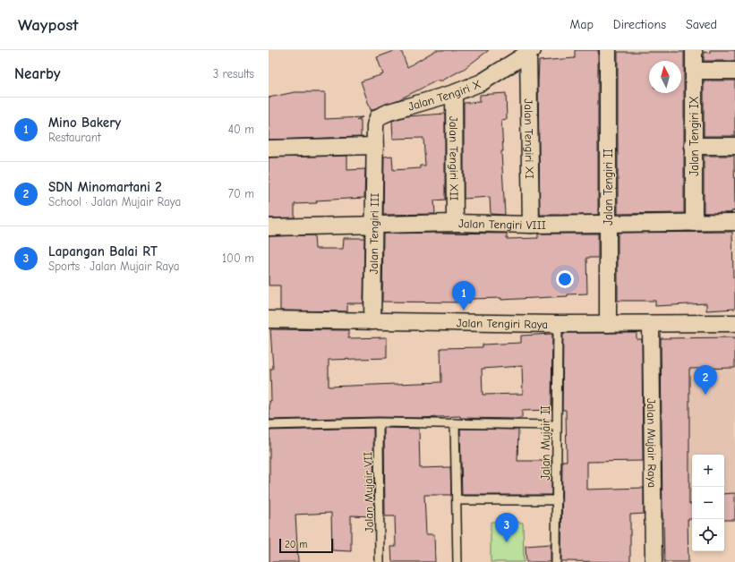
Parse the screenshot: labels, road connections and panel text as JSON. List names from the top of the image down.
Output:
{
  "streets": {
    "street": [
      "Jalan Tengiri X",
      "Jalan Tengiri IX",
      "Jalan Tengiri XI",
      "Jalan Tengiri XII",
      "Jalan Tengiri II",
      "Jalan Tengiri VIII",
      "Jalan Tengiri III",
      "Jalan Tengiri Raya",
      "Jalan Mujair Raya"
    ],
    "lane": ["Jalan Mujair II", "Jalan Mujair VII"]
  },
  "crossings": [
    ["Jalan Tengiri X", "Jalan Tengiri XI"],
    ["Jalan Tengiri X", "Jalan Tengiri XII"],
    ["Jalan Tengiri X", "Jalan Tengiri III"],
    ["Jalan Tengiri IX", "Jalan Tengiri VIII"],
    ["Jalan Tengiri XI", "Jalan Tengiri VIII"],
    ["Jalan Tengiri XII", "Jalan Tengiri VIII"],
    ["Jalan Tengiri II", "Jalan Tengiri VIII"],
    ["Jalan Tengiri II", "Jalan Tengiri Raya"],
    ["Jalan Tengiri VIII", "Jalan Tengiri III"],
    ["Jalan Tengiri III", "Jalan Tengiri Raya"],
    ["Jalan Tengiri Raya", "Jalan Mujair II"],
    ["Jalan Tengiri Raya", "Jalan Mujair Raya"]
  ],
  "scale_bar": "20 m",
  "north": "top",
  "page": {
    "header": "Waypost",
    "nav": ["Map", "Directions", "Saved"],
    "heading": ["Nearby", "3 results"],
    "list": [
      {
        "mark": "1",
        "name": "Mino Bakery",
        "note": "Restaurant",
        "value": "40 m"
      },
      {
        "mark": "2",
        "name": "SDN Minomartani 2",
        "note": "School · Jalan Mujair Raya",
        "value": "70 m"
      },
      {
        "mark": "3",
        "name": "Lapangan Balai RT",
        "note": "Sports · Jalan Mujair Raya",
        "value": "100 m"
      }
    ],
    "pins": ["1", "2", "3"],
    "map_buttons": ["+", "−"],
    "scale": "20 m"
  }
}
